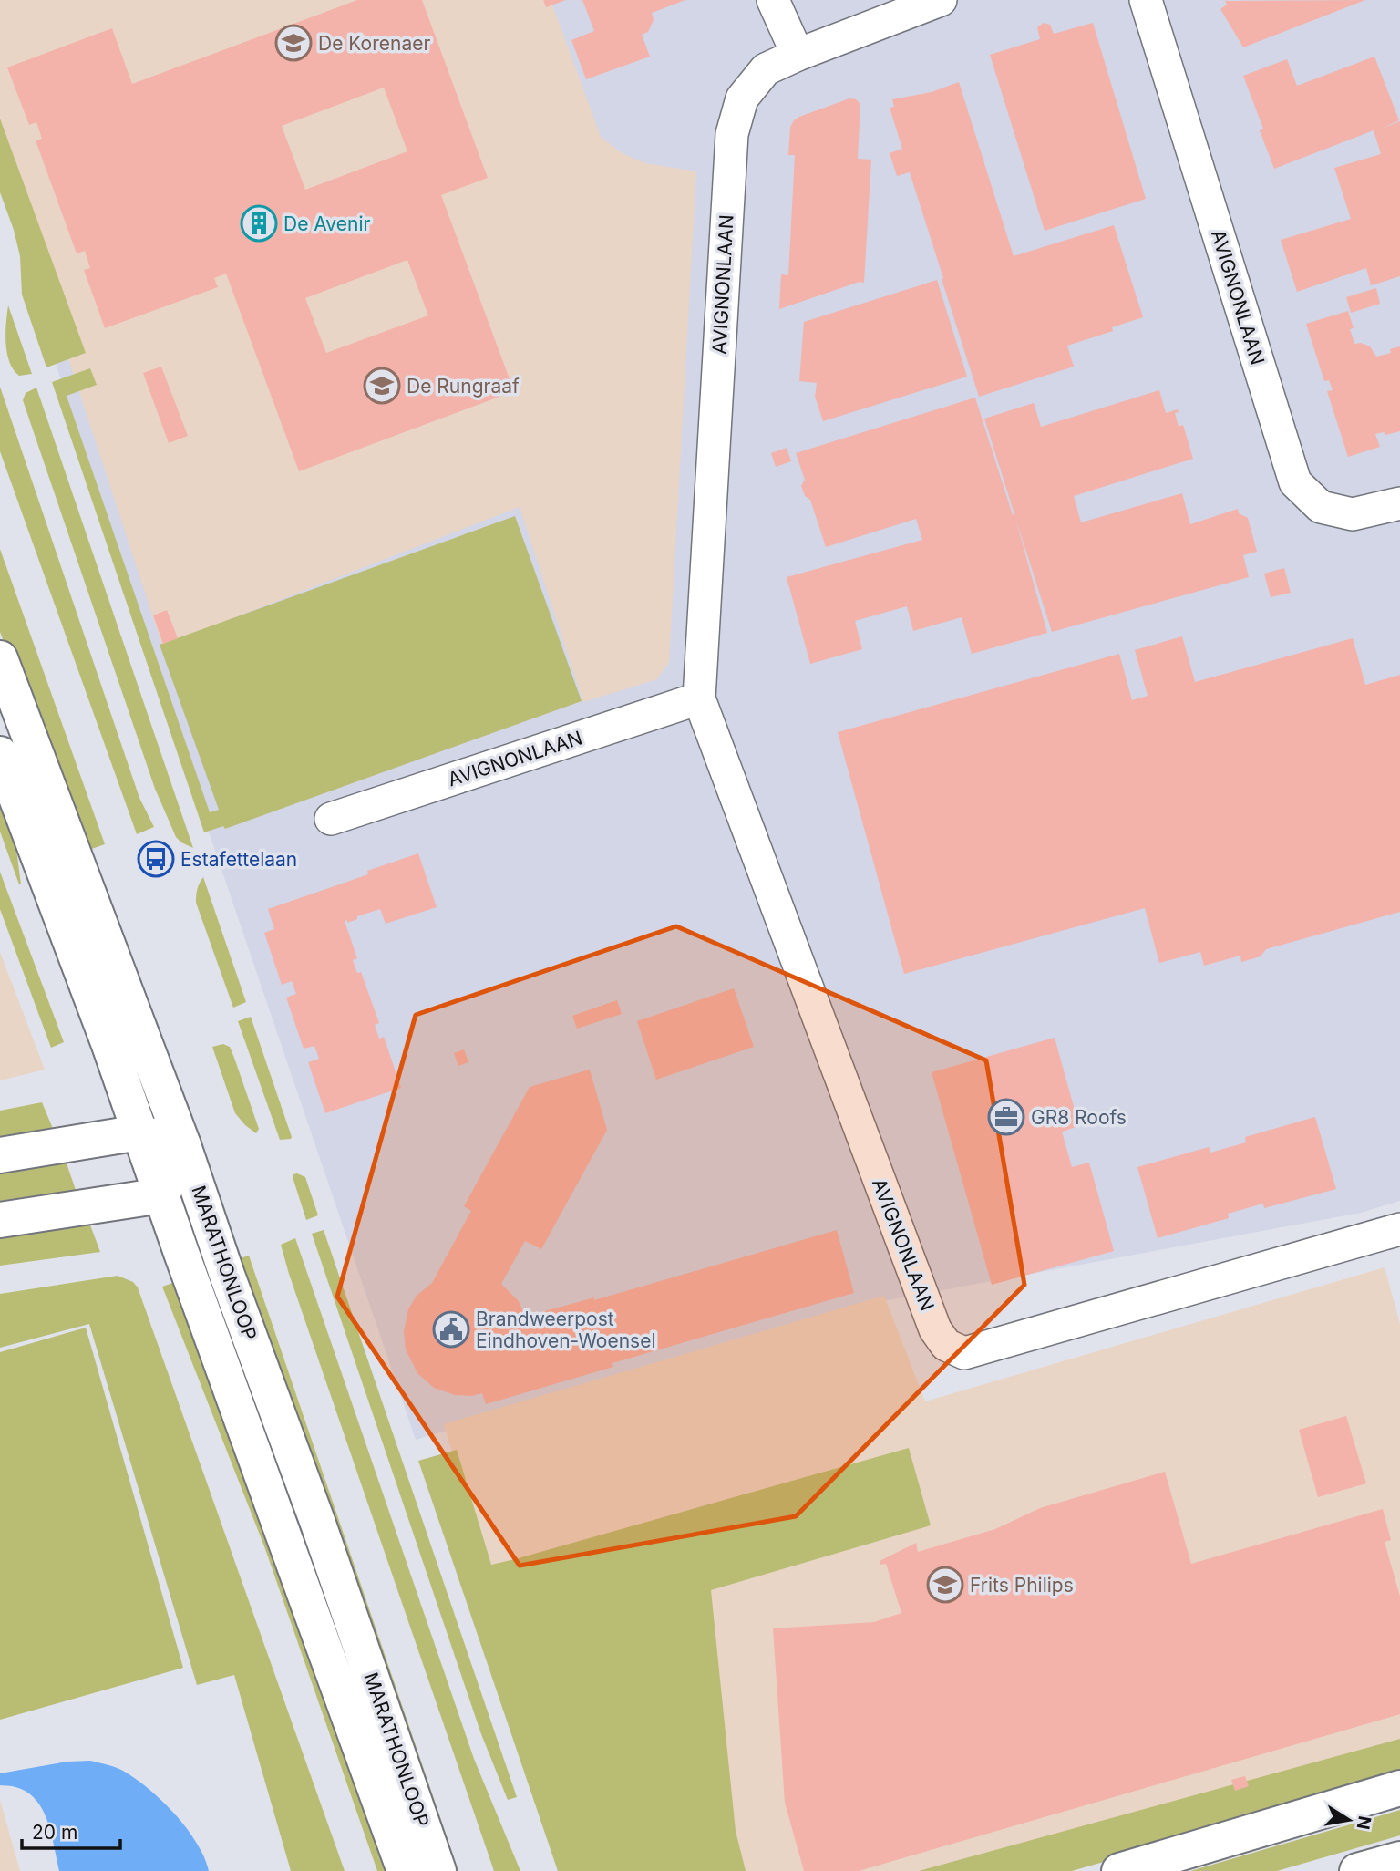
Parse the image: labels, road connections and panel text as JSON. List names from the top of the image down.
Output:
{
  "streets": {
    "main road": ["MARATHONLOOP"],
    "street": ["AVIGNONLAAN"]
  },
  "places": {
    "school or university": ["De Korenaer", "De Rungraaf", "Frits Philips"],
    "building": ["De Avenir"],
    "bus stop": ["Estafettelaan"],
    "office": ["GR8 Roofs"],
    "public building": ["Brandweerpost Eindhoven-Woensel"]
  },
  "scale_bar": "20 m",
  "north": "right"
}
